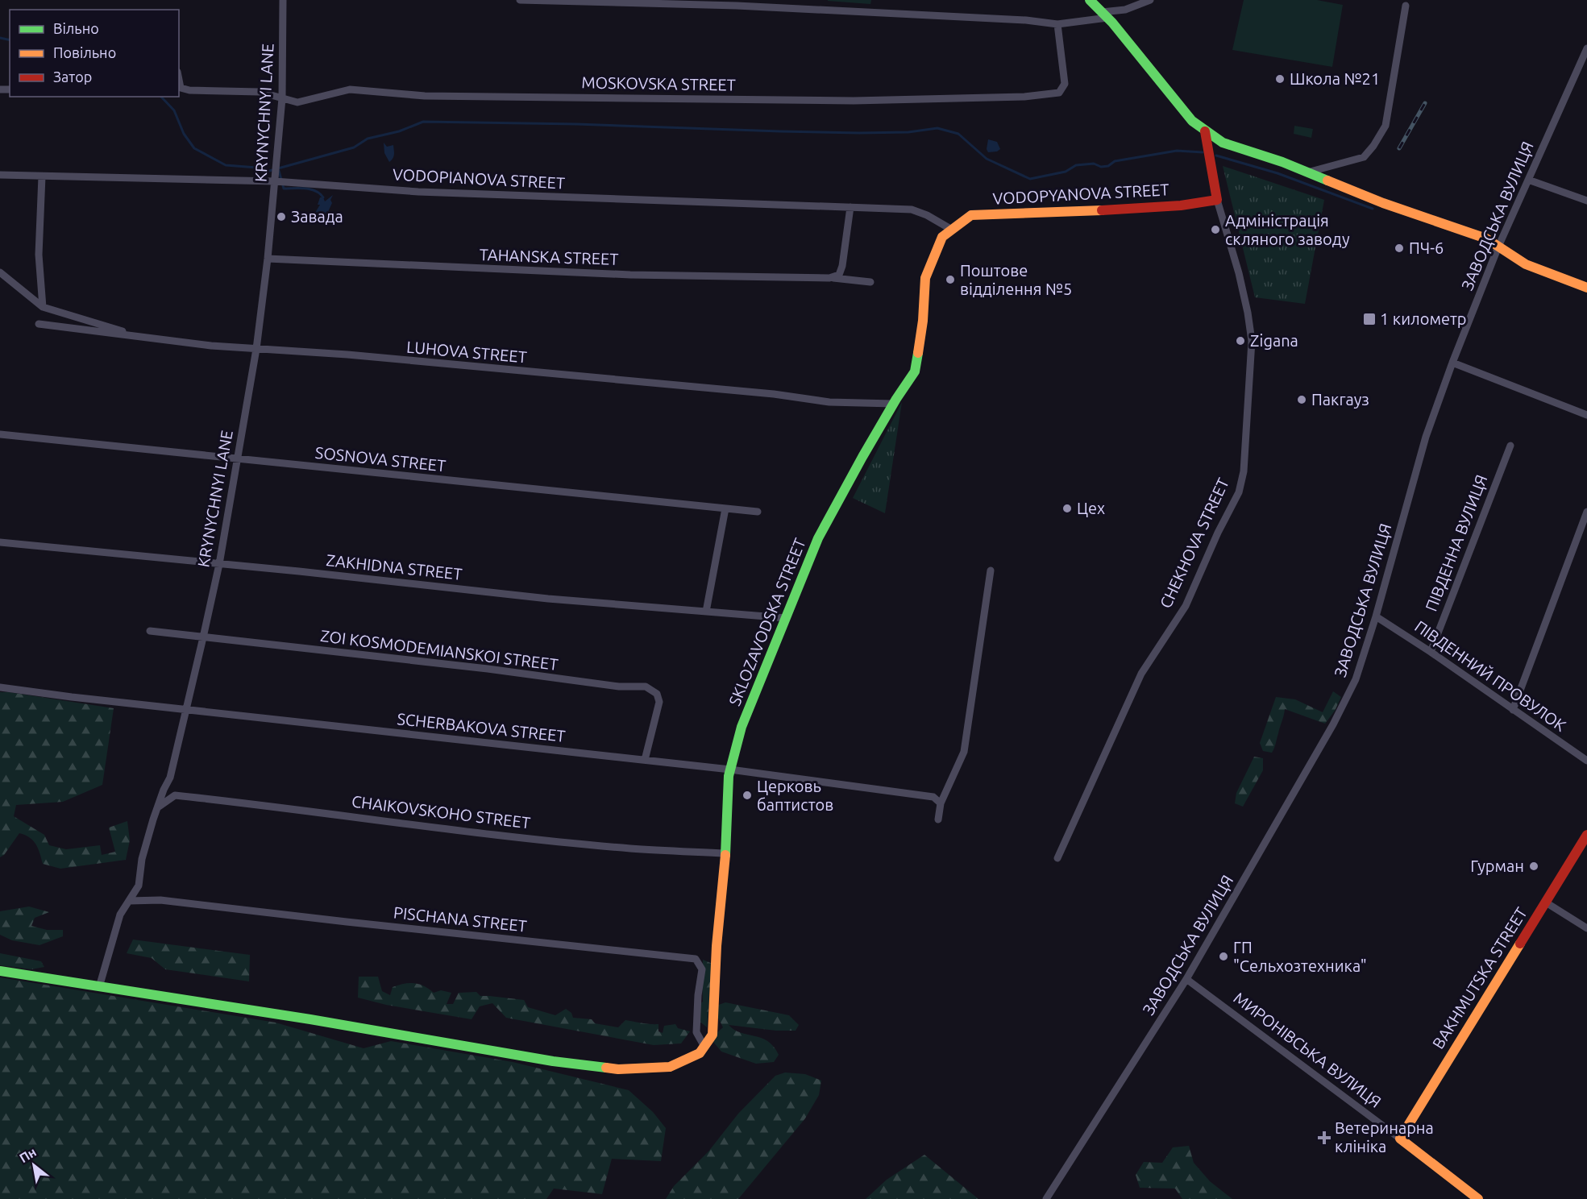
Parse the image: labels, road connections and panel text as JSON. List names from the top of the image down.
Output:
{
  "streets": {
    "street": [
      "MOSKOVSKA STREET",
      "KRYNYCHNYI LANE",
      "VODOPIANOVA STREET",
      "VODOPYANOVA STREET",
      "ЗАВОДСЬКА ВУЛИЦЯ",
      "TAHANSKA STREET",
      "LUHOVA STREET",
      "SOSNOVA STREET",
      "CHEKHOVA STREET",
      "ПІВДЕННА ВУЛИЦЯ",
      "ZAKHIDNA STREET",
      "SKLOZAVODSKA STREET",
      "ZOI KOSMODEMIANSKOI STREET",
      "ПІВДЕННИЙ ПРОВУЛОК",
      "SCHERBAKOVA STREET",
      "CHAIKOVSKOHO STREET",
      "PISCHANA STREET",
      "BAKHMUTSKA STREET",
      "МИРОНІВСЬКА ВУЛИЦЯ"
    ]
  },
  "crossings": [
    ["MOSKOVSKA STREET", "KRYNYCHNYI LANE"],
    ["KRYNYCHNYI LANE", "VODOPIANOVA STREET"],
    ["KRYNYCHNYI LANE", "TAHANSKA STREET"],
    ["KRYNYCHNYI LANE", "LUHOVA STREET"],
    ["KRYNYCHNYI LANE", "SOSNOVA STREET"],
    ["KRYNYCHNYI LANE", "ZAKHIDNA STREET"],
    ["KRYNYCHNYI LANE", "ZOI KOSMODEMIANSKOI STREET"],
    ["KRYNYCHNYI LANE", "SCHERBAKOVA STREET"],
    ["KRYNYCHNYI LANE", "PISCHANA STREET"],
    ["VODOPIANOVA STREET", "VODOPYANOVA STREET"],
    ["VODOPIANOVA STREET", "SKLOZAVODSKA STREET"],
    ["VODOPYANOVA STREET", "CHEKHOVA STREET"],
    ["VODOPYANOVA STREET", "SKLOZAVODSKA STREET"],
    ["ЗАВОДСЬКА ВУЛИЦЯ", "ПІВДЕННИЙ ПРОВУЛОК"],
    ["ЗАВОДСЬКА ВУЛИЦЯ", "МИРОНІВСЬКА ВУЛИЦЯ"],
    ["LUHOVA STREET", "SKLOZAVODSKA STREET"],
    ["ПІВДЕННА ВУЛИЦЯ", "ПІВДЕННИЙ ПРОВУЛОК"],
    ["ZAKHIDNA STREET", "SKLOZAVODSKA STREET"],
    ["SKLOZAVODSKA STREET", "SCHERBAKOVA STREET"],
    ["SKLOZAVODSKA STREET", "CHAIKOVSKOHO STREET"],
    ["SKLOZAVODSKA STREET", "PISCHANA STREET"],
    ["ZOI KOSMODEMIANSKOI STREET", "SCHERBAKOVA STREET"],
    ["BAKHMUTSKA STREET", "МИРОНІВСЬКА ВУЛИЦЯ"]
  ],
  "places": {
    "other": [
      "Школа №21",
      "Завада",
      "Адміністрація скляного заводу",
      "ПЧ-6",
      "Поштове відділення №5",
      "Zigana",
      "Пакгауз",
      "Цех",
      "Церковь баптистов",
      "Гурман",
      "ГП \"Сельхозтехника\""
    ],
    "transit": ["1 километр"],
    "health": ["Ветеринарна клініка"]
  },
  "legend": ["Вільно", "Повільно", "Затор"],
  "north": "top left"
}
